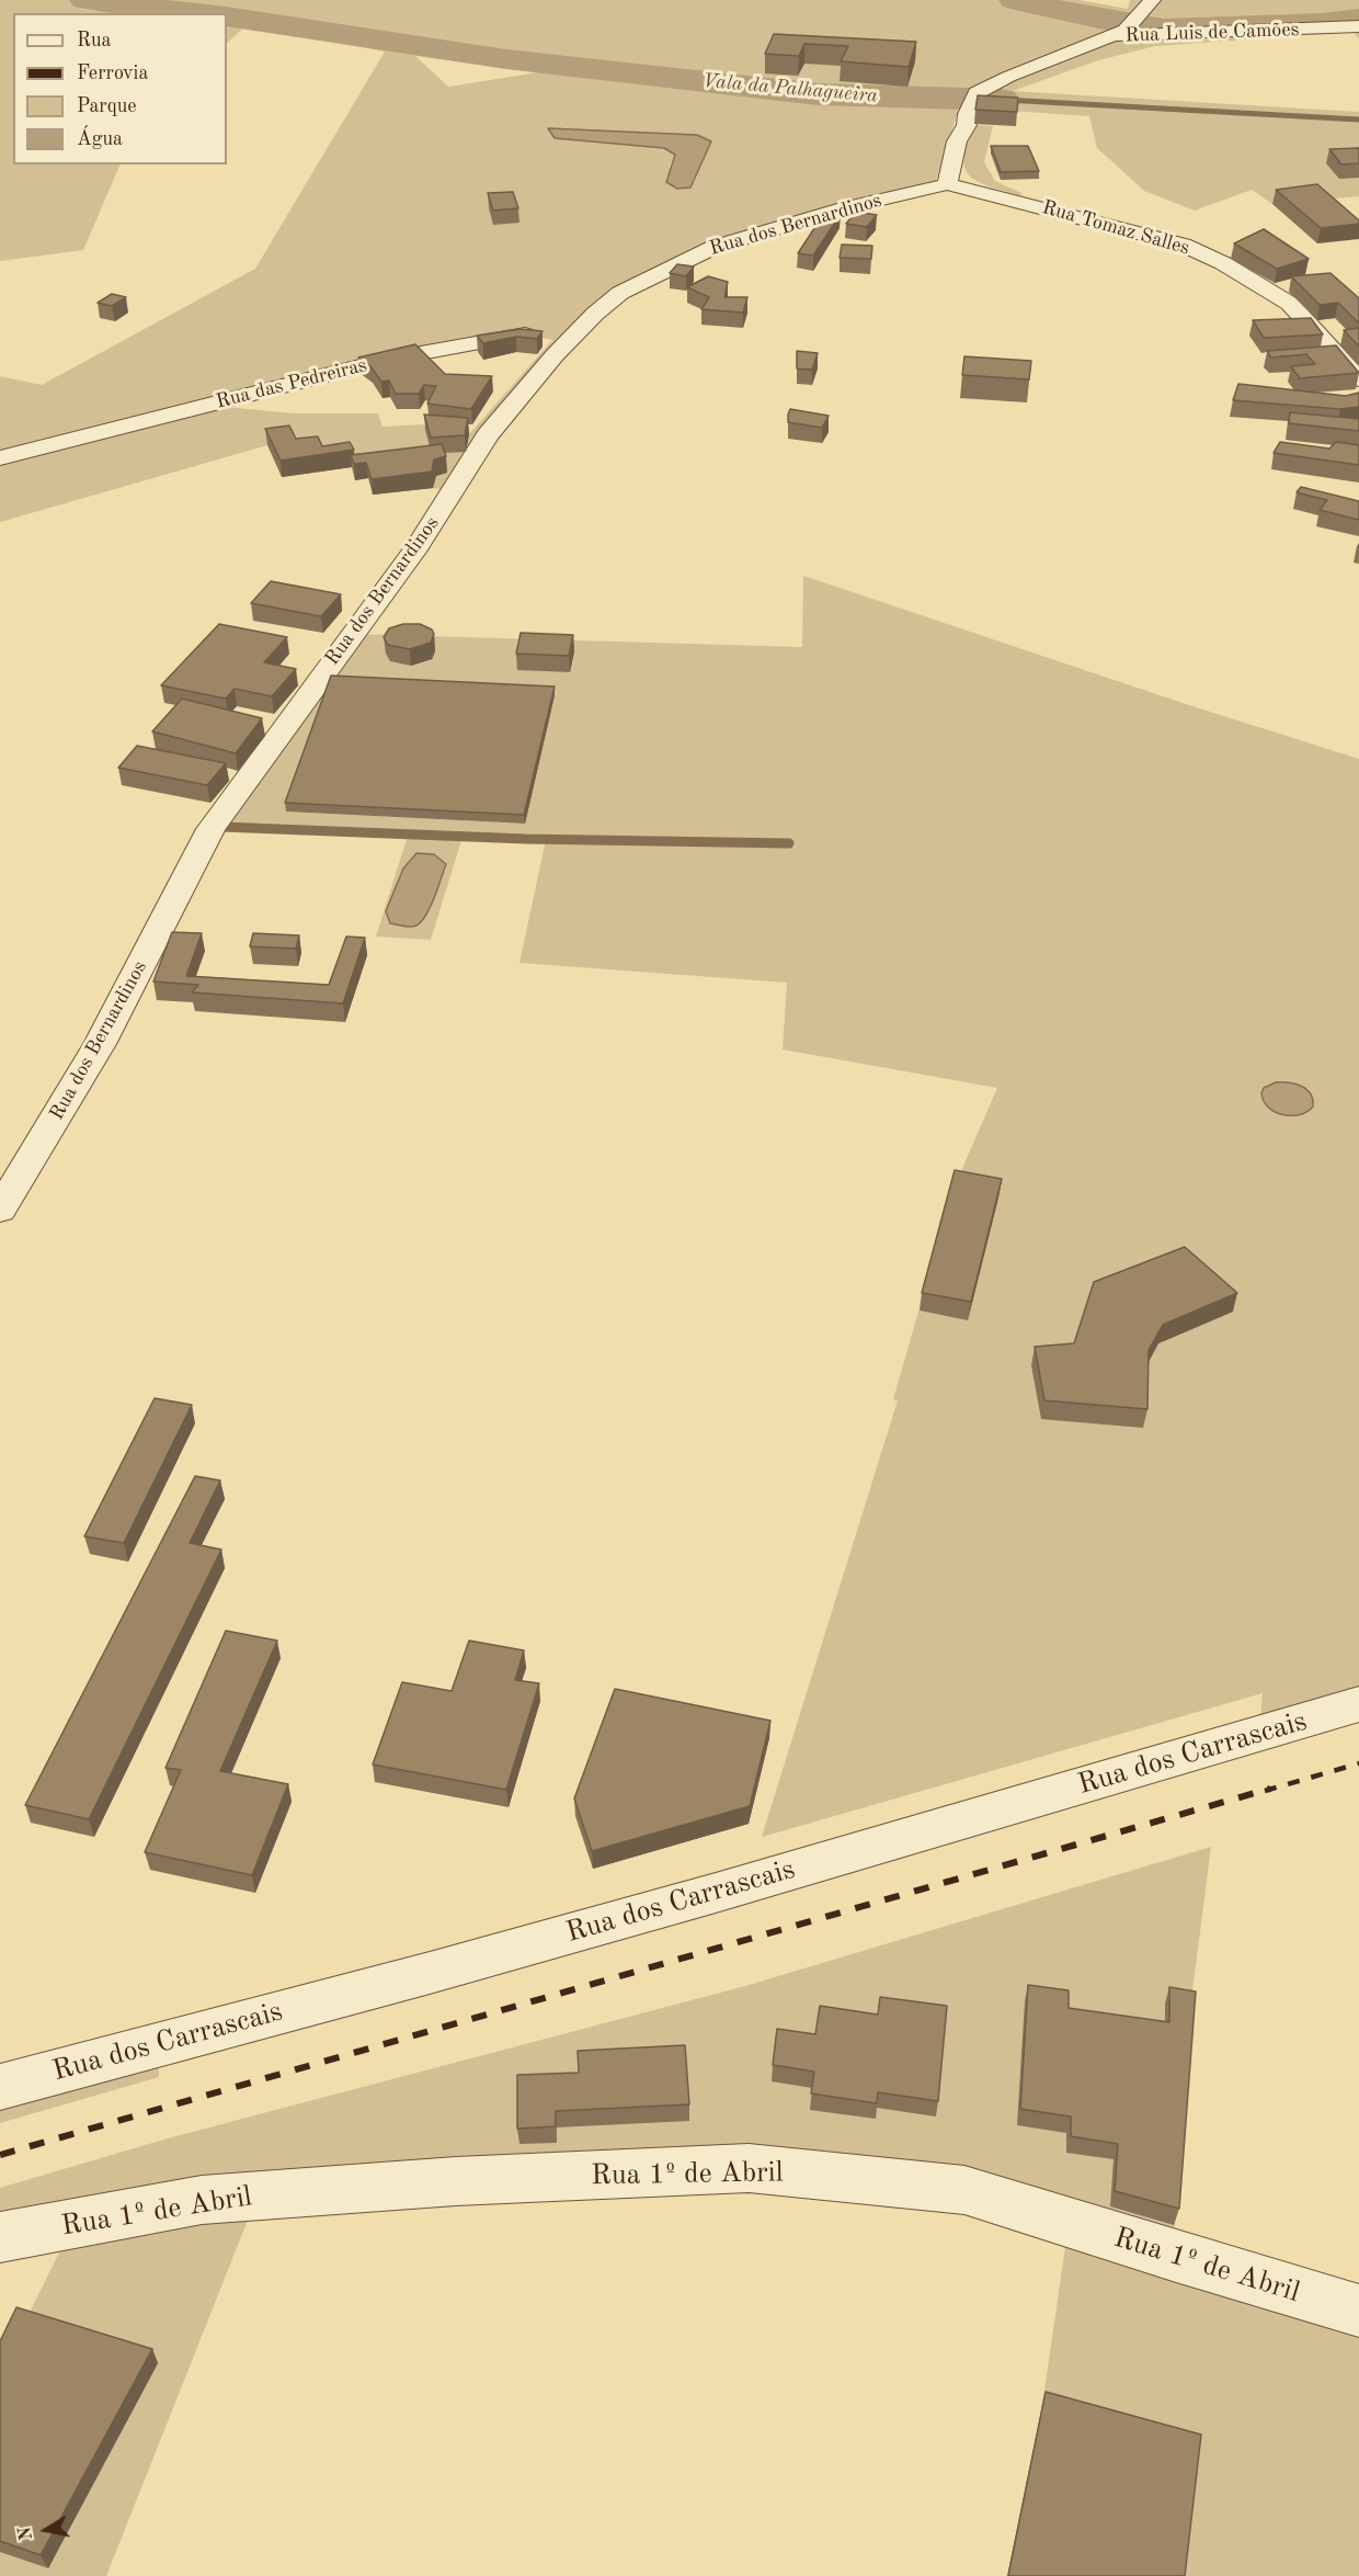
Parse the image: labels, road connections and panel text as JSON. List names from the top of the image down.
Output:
{
  "streets": {
    "street": [
      "Rua Luis de Camões",
      "Rua dos Bernardinos",
      "Rua Tomaz Salles",
      "Rua das Pedreiras",
      "Rua dos Carrascais",
      "Rua 1º de Abril"
    ]
  },
  "crossings": [
    ["Rua Luis de Camões", "Rua dos Bernardinos"],
    ["Rua Luis de Camões", "Rua Tomaz Salles"],
    ["Rua dos Bernardinos", "Rua Tomaz Salles"],
    ["Rua dos Bernardinos", "Rua das Pedreiras"]
  ],
  "water": ["Vala da Palhagueira"],
  "legend": [
    "Rua",
    "Ferrovia",
    "Parque",
    "Água"
  ],
  "north": "left"
}
